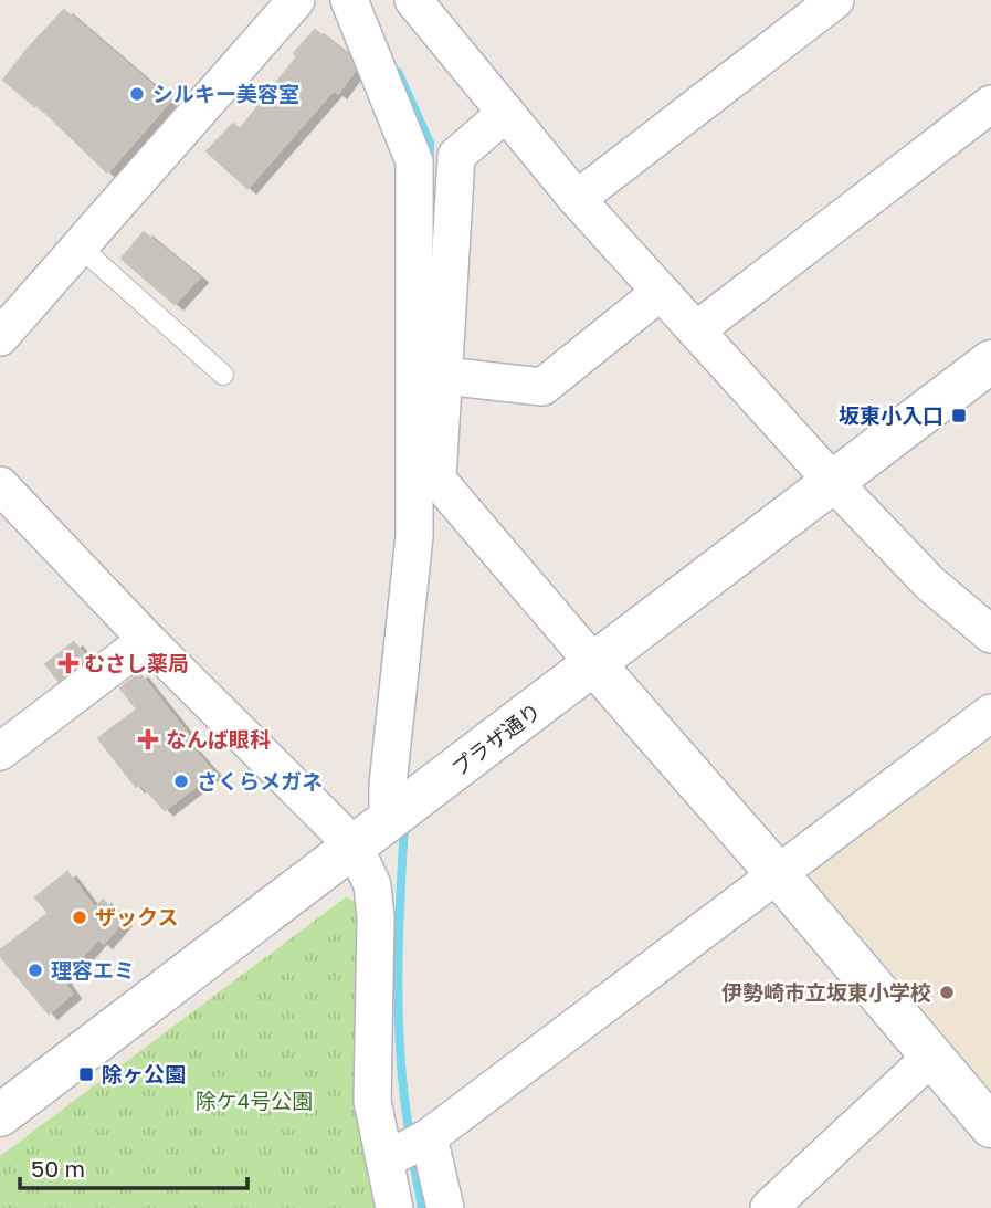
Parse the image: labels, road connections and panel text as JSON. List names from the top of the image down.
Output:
{
  "streets": {
    "street": ["プラザ通り"]
  },
  "parks": ["除ケ4号公園"],
  "places": {
    "other": [
      "シルキー美容室",
      "さくらメガネ",
      "ザックス",
      "理容エミ",
      "伊勢崎市立坂東小学校"
    ],
    "transit": ["坂東小入口", "除ヶ公園"],
    "health": ["むさし薬局", "なんば眼科"]
  },
  "scale_bar": "50 m"
}
